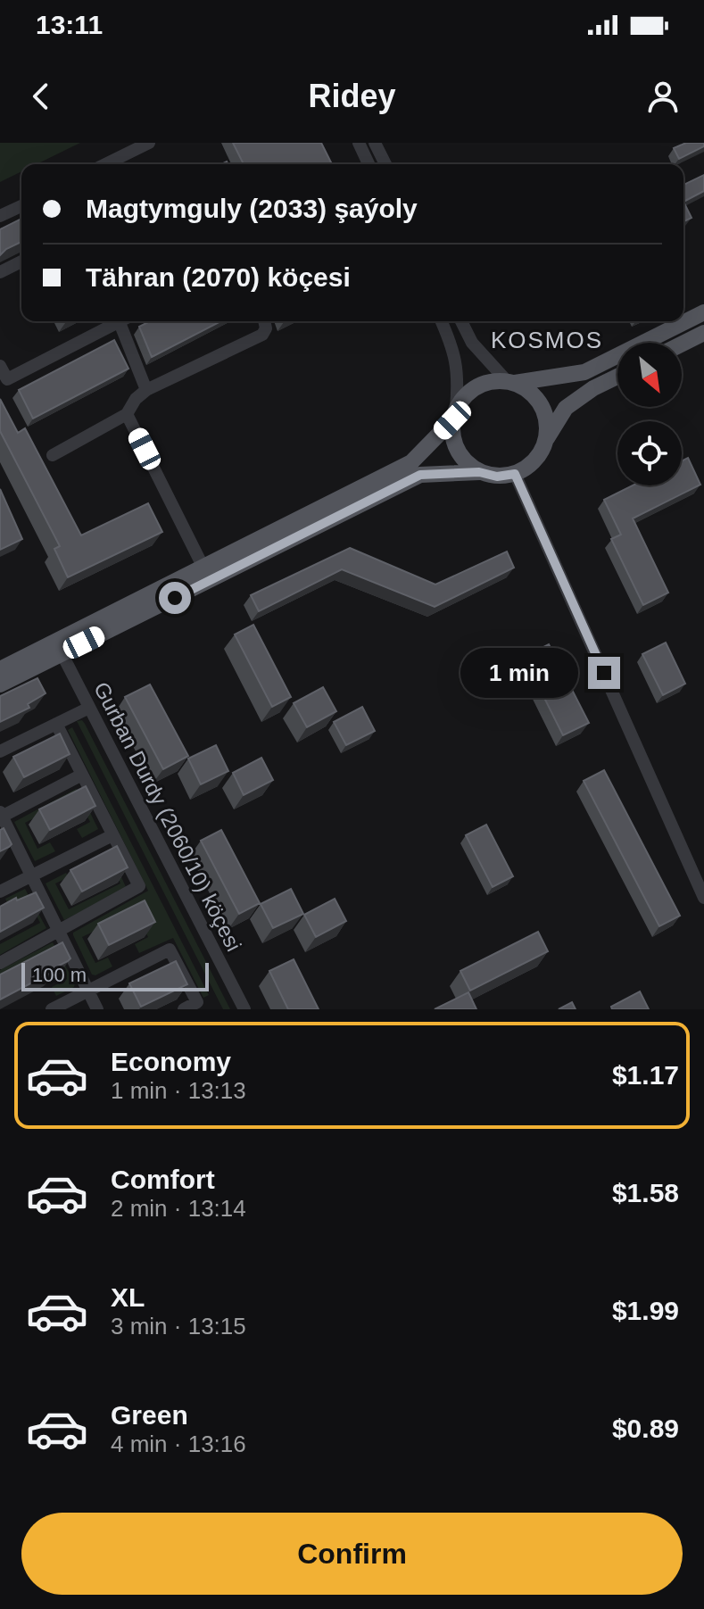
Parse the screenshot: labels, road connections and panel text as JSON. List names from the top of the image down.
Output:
{
  "streets": {
    "street": ["Gurban Durdy (2060/10) köçesi"]
  },
  "districts": ["KOSMOS"],
  "scale_bar": "100 m",
  "north": "bottom right",
  "page": {
    "status": "13:11",
    "header": "Ridey",
    "banner": ["Magtymguly (2033) şaýoly", "Tähran (2070) köçesi"],
    "bubble": "1 min",
    "scale": "100 m",
    "list": [
      {
        "name": "Economy",
        "note": "1 min · 13:13",
        "value": "$1.17"
      },
      {
        "name": "Comfort",
        "note": "2 min · 13:14",
        "value": "$1.58"
      },
      {
        "name": "XL",
        "note": "3 min · 13:15",
        "value": "$1.99"
      },
      {
        "name": "Green",
        "note": "4 min · 13:16",
        "value": "$0.89"
      }
    ],
    "buttons": "Confirm"
  }
}
